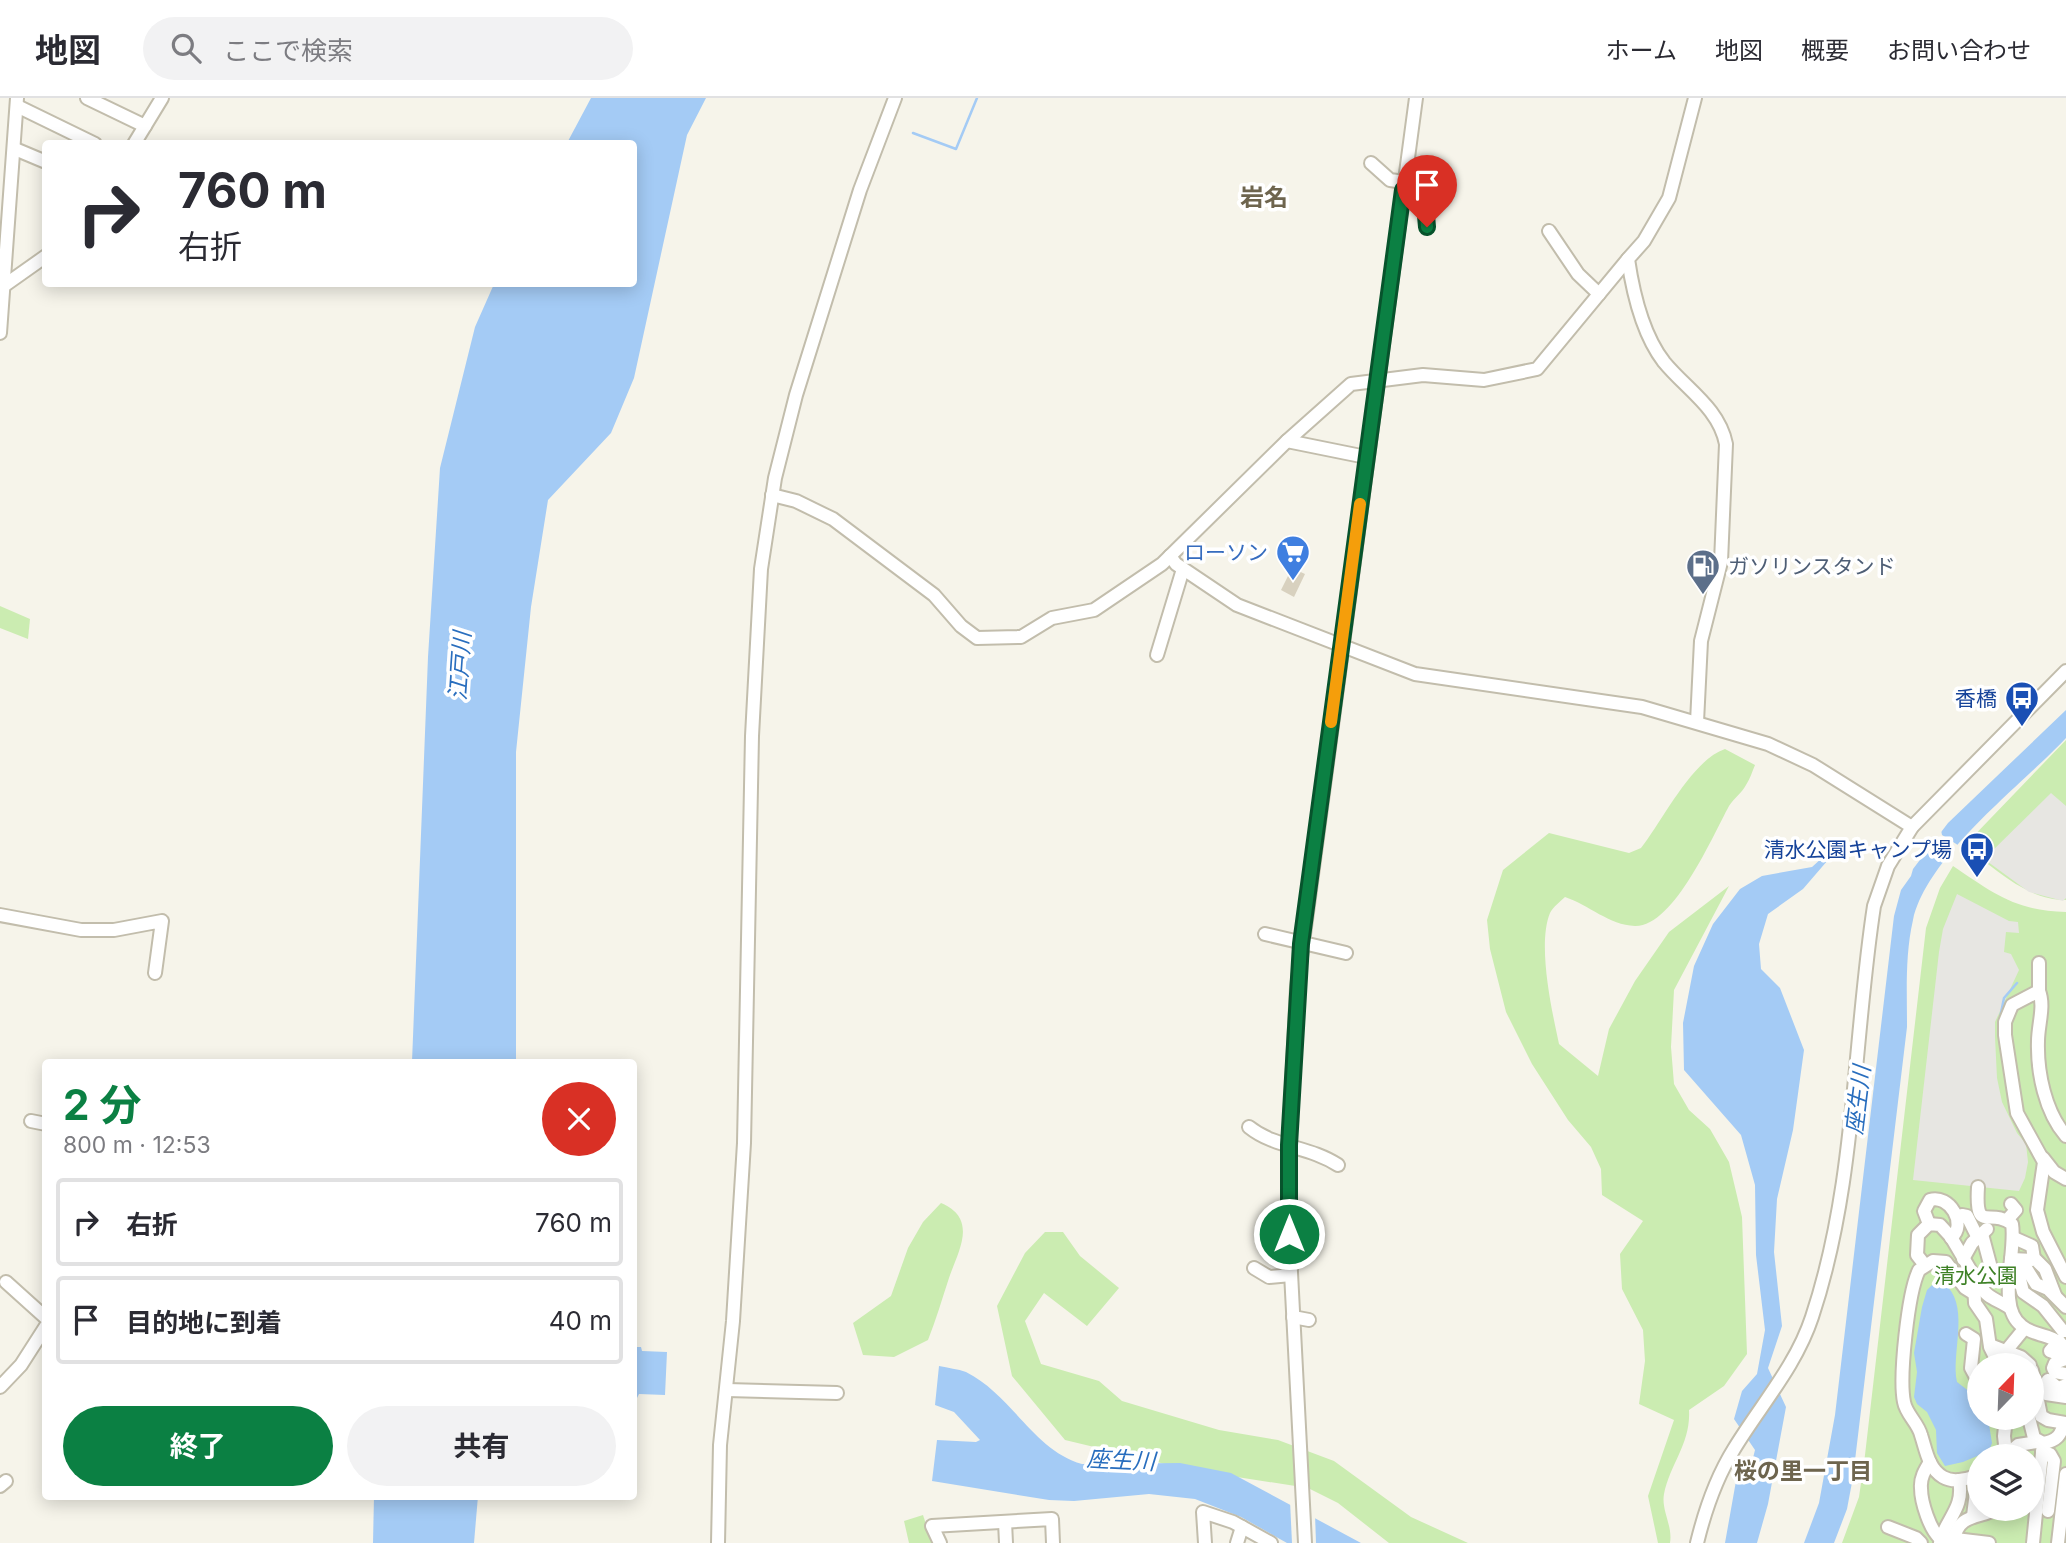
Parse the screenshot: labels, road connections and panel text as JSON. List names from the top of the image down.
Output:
{
  "districts": ["岩名", "桜の里一丁目"],
  "water": ["江戸川", "座生川"],
  "parks": ["清水公園"],
  "places": {
    "supermarket": ["ローソン"],
    "fuel station": ["ガソリンスタンド"],
    "bus stop": ["香橋", "清水公園キャンプ場"]
  },
  "north": "top right",
  "page": {
    "header": "地図",
    "search": "ここで検索",
    "nav": [
      "ホーム",
      "地図",
      "概要",
      "お問い合わせ"
    ],
    "turn": ["760 m", "右折"],
    "heading": ["2 分", "800 m · 12:53"],
    "list": [
      {
        "name": "右折",
        "value": "760 m"
      },
      {
        "name": "目的地に到着",
        "value": "40 m"
      }
    ],
    "buttons": ["終了", "共有"]
  }
}
